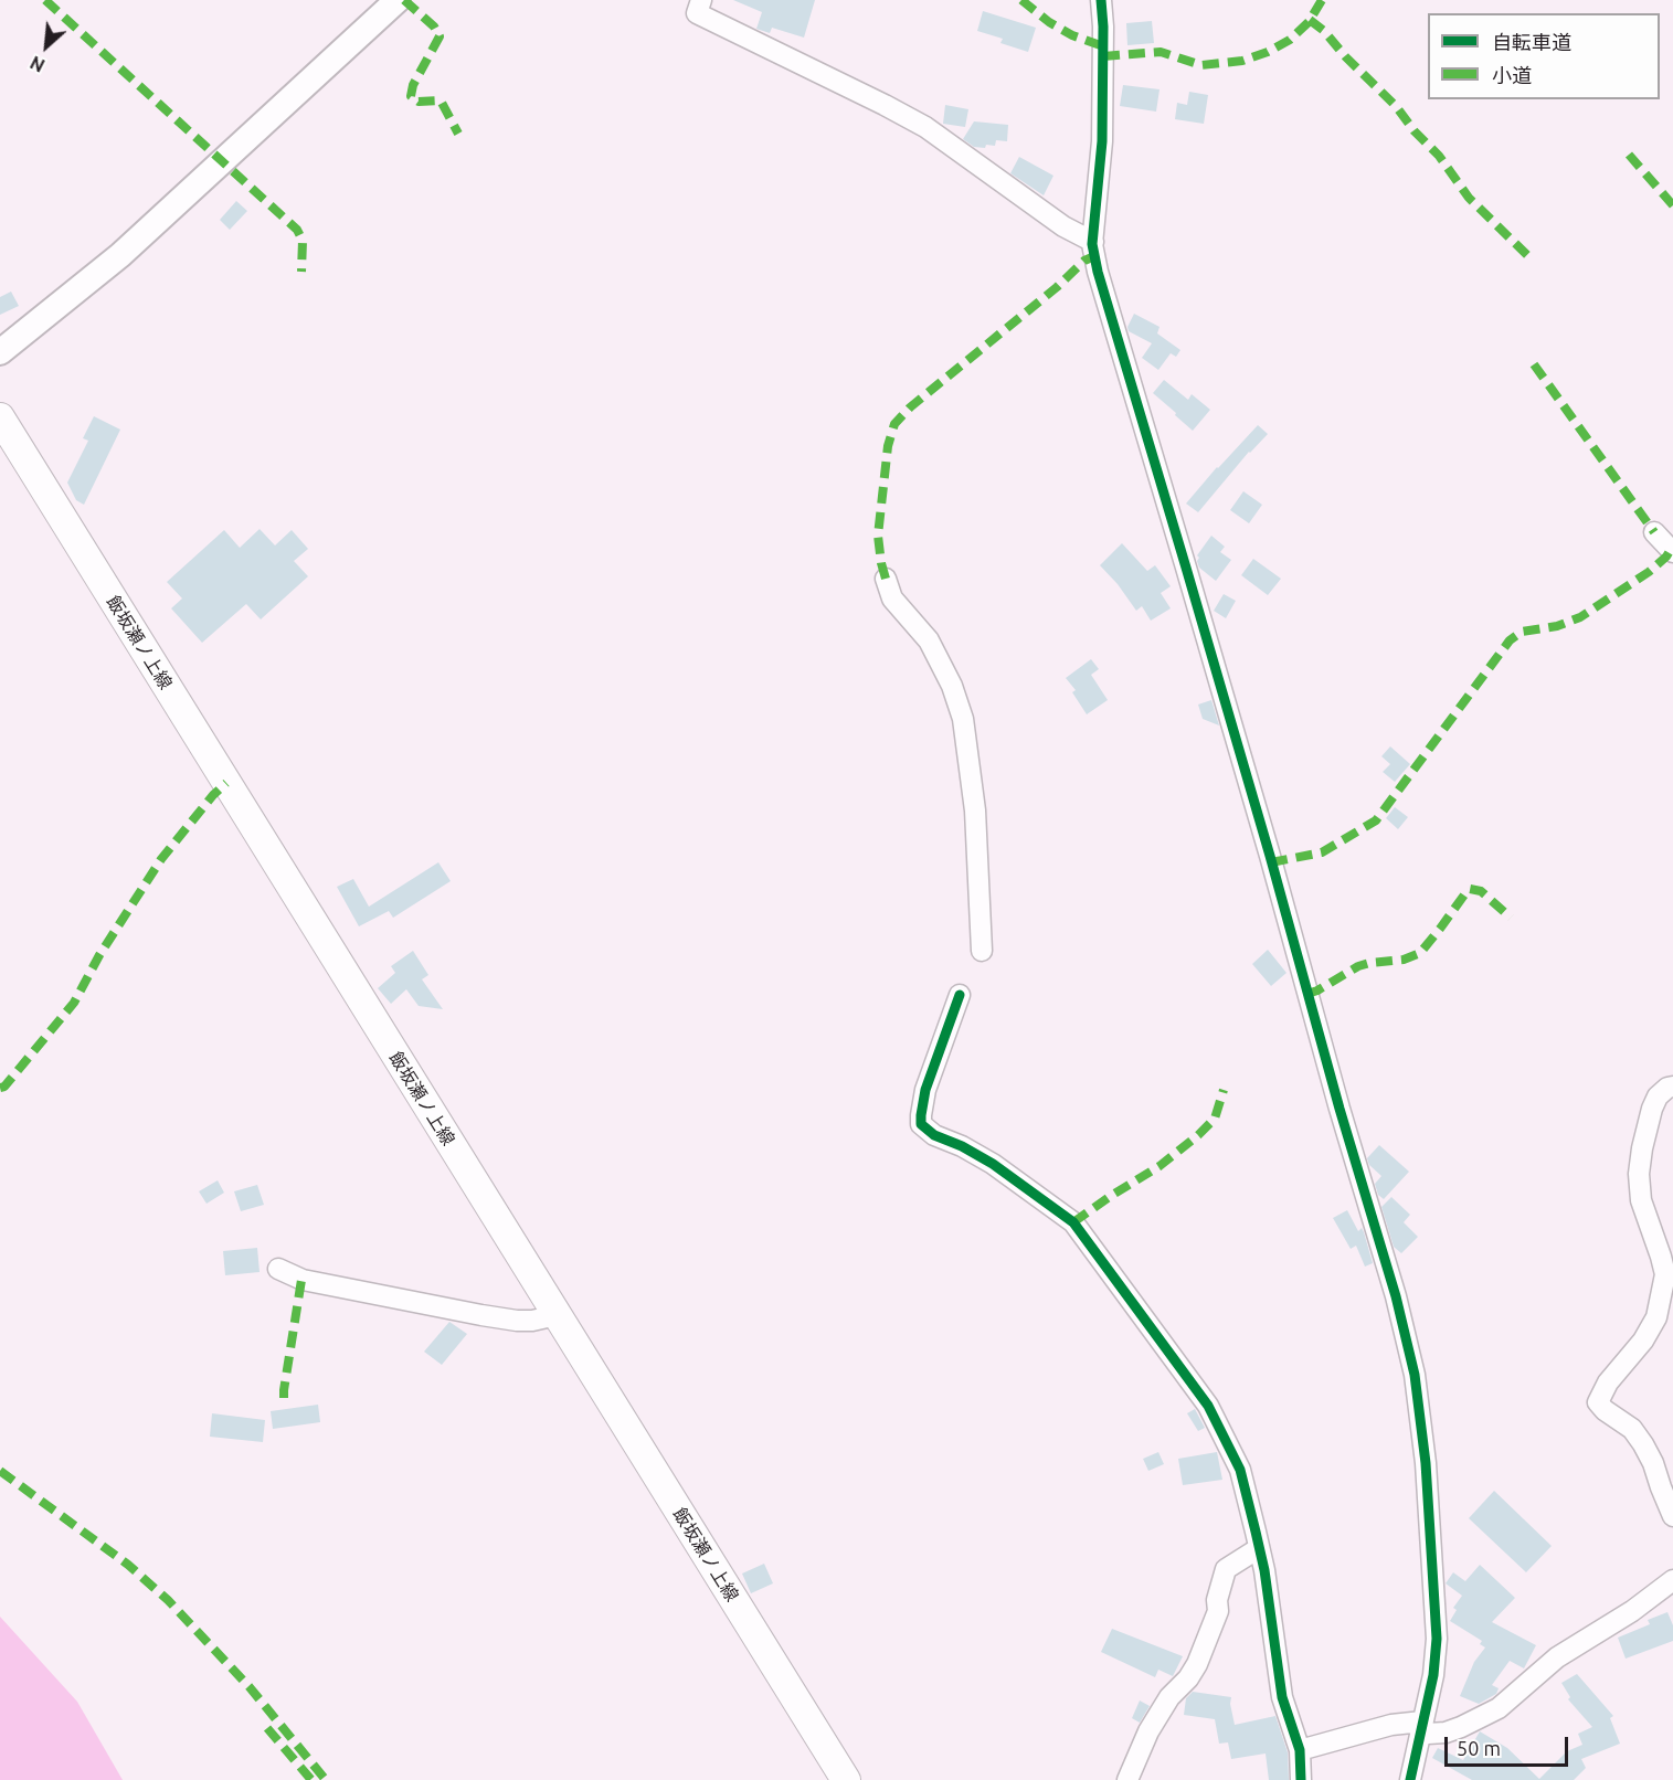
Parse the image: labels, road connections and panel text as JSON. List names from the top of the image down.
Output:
{
  "streets": {
    "main road": ["飯坂瀬ノ上線"]
  },
  "legend": ["自転車道", "小道"],
  "scale_bar": "50 m",
  "north": "bottom left"
}
